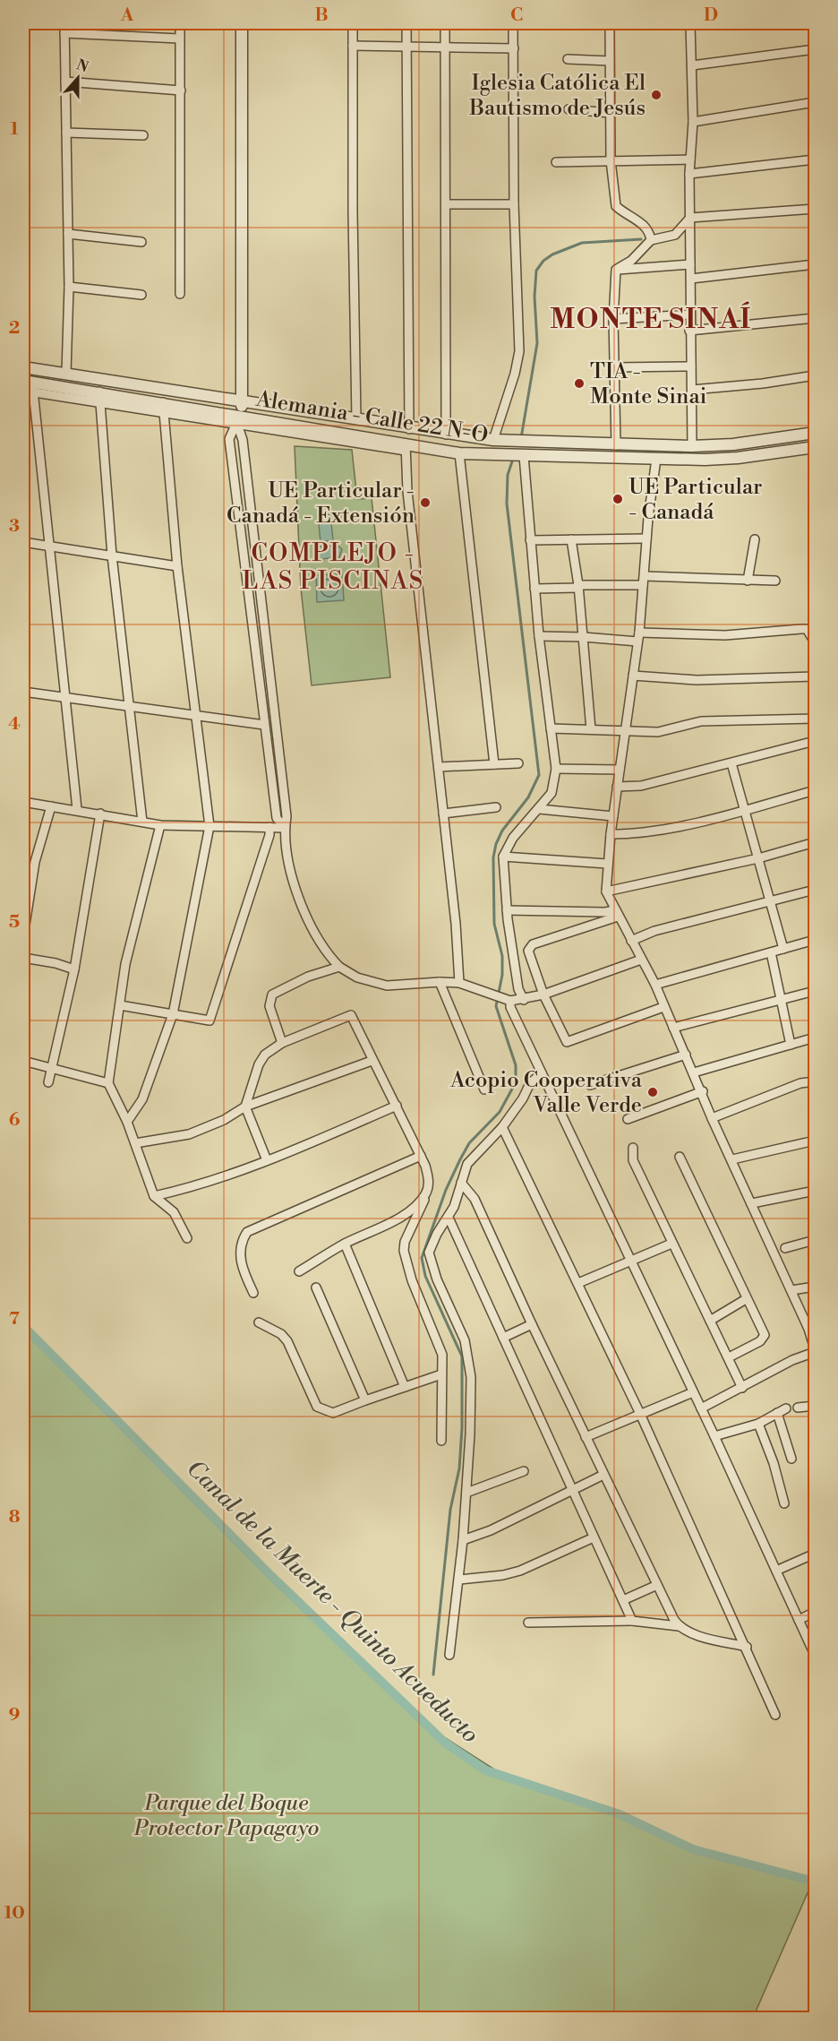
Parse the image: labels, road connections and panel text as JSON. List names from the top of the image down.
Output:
{
  "streets": {
    "street": ["Alemania - Calle 22 N-O"]
  },
  "districts": ["MONTE SINAÍ", "COMPLEJO - LAS PISCINAS"],
  "water": ["Canal de la Muerte - Quinto Acueducto"],
  "parks": ["Parque del Boque Protector Papagayo"],
  "places": [
    "Iglesia Católica El Bautismo de Jesús",
    "TIA - Monte Sinai",
    "UE Particular - Canadá",
    "UE Particular - Canadá - Extensión",
    "Acopio Cooperativa Valle Verde"
  ],
  "north": "top",
  "grid": {
    "columns": [
      "A",
      "B",
      "C",
      "D"
    ],
    "rows": [
      "1",
      "2",
      "3",
      "4",
      "5",
      "6",
      "7",
      "8",
      "9",
      "10"
    ]
  }
}
